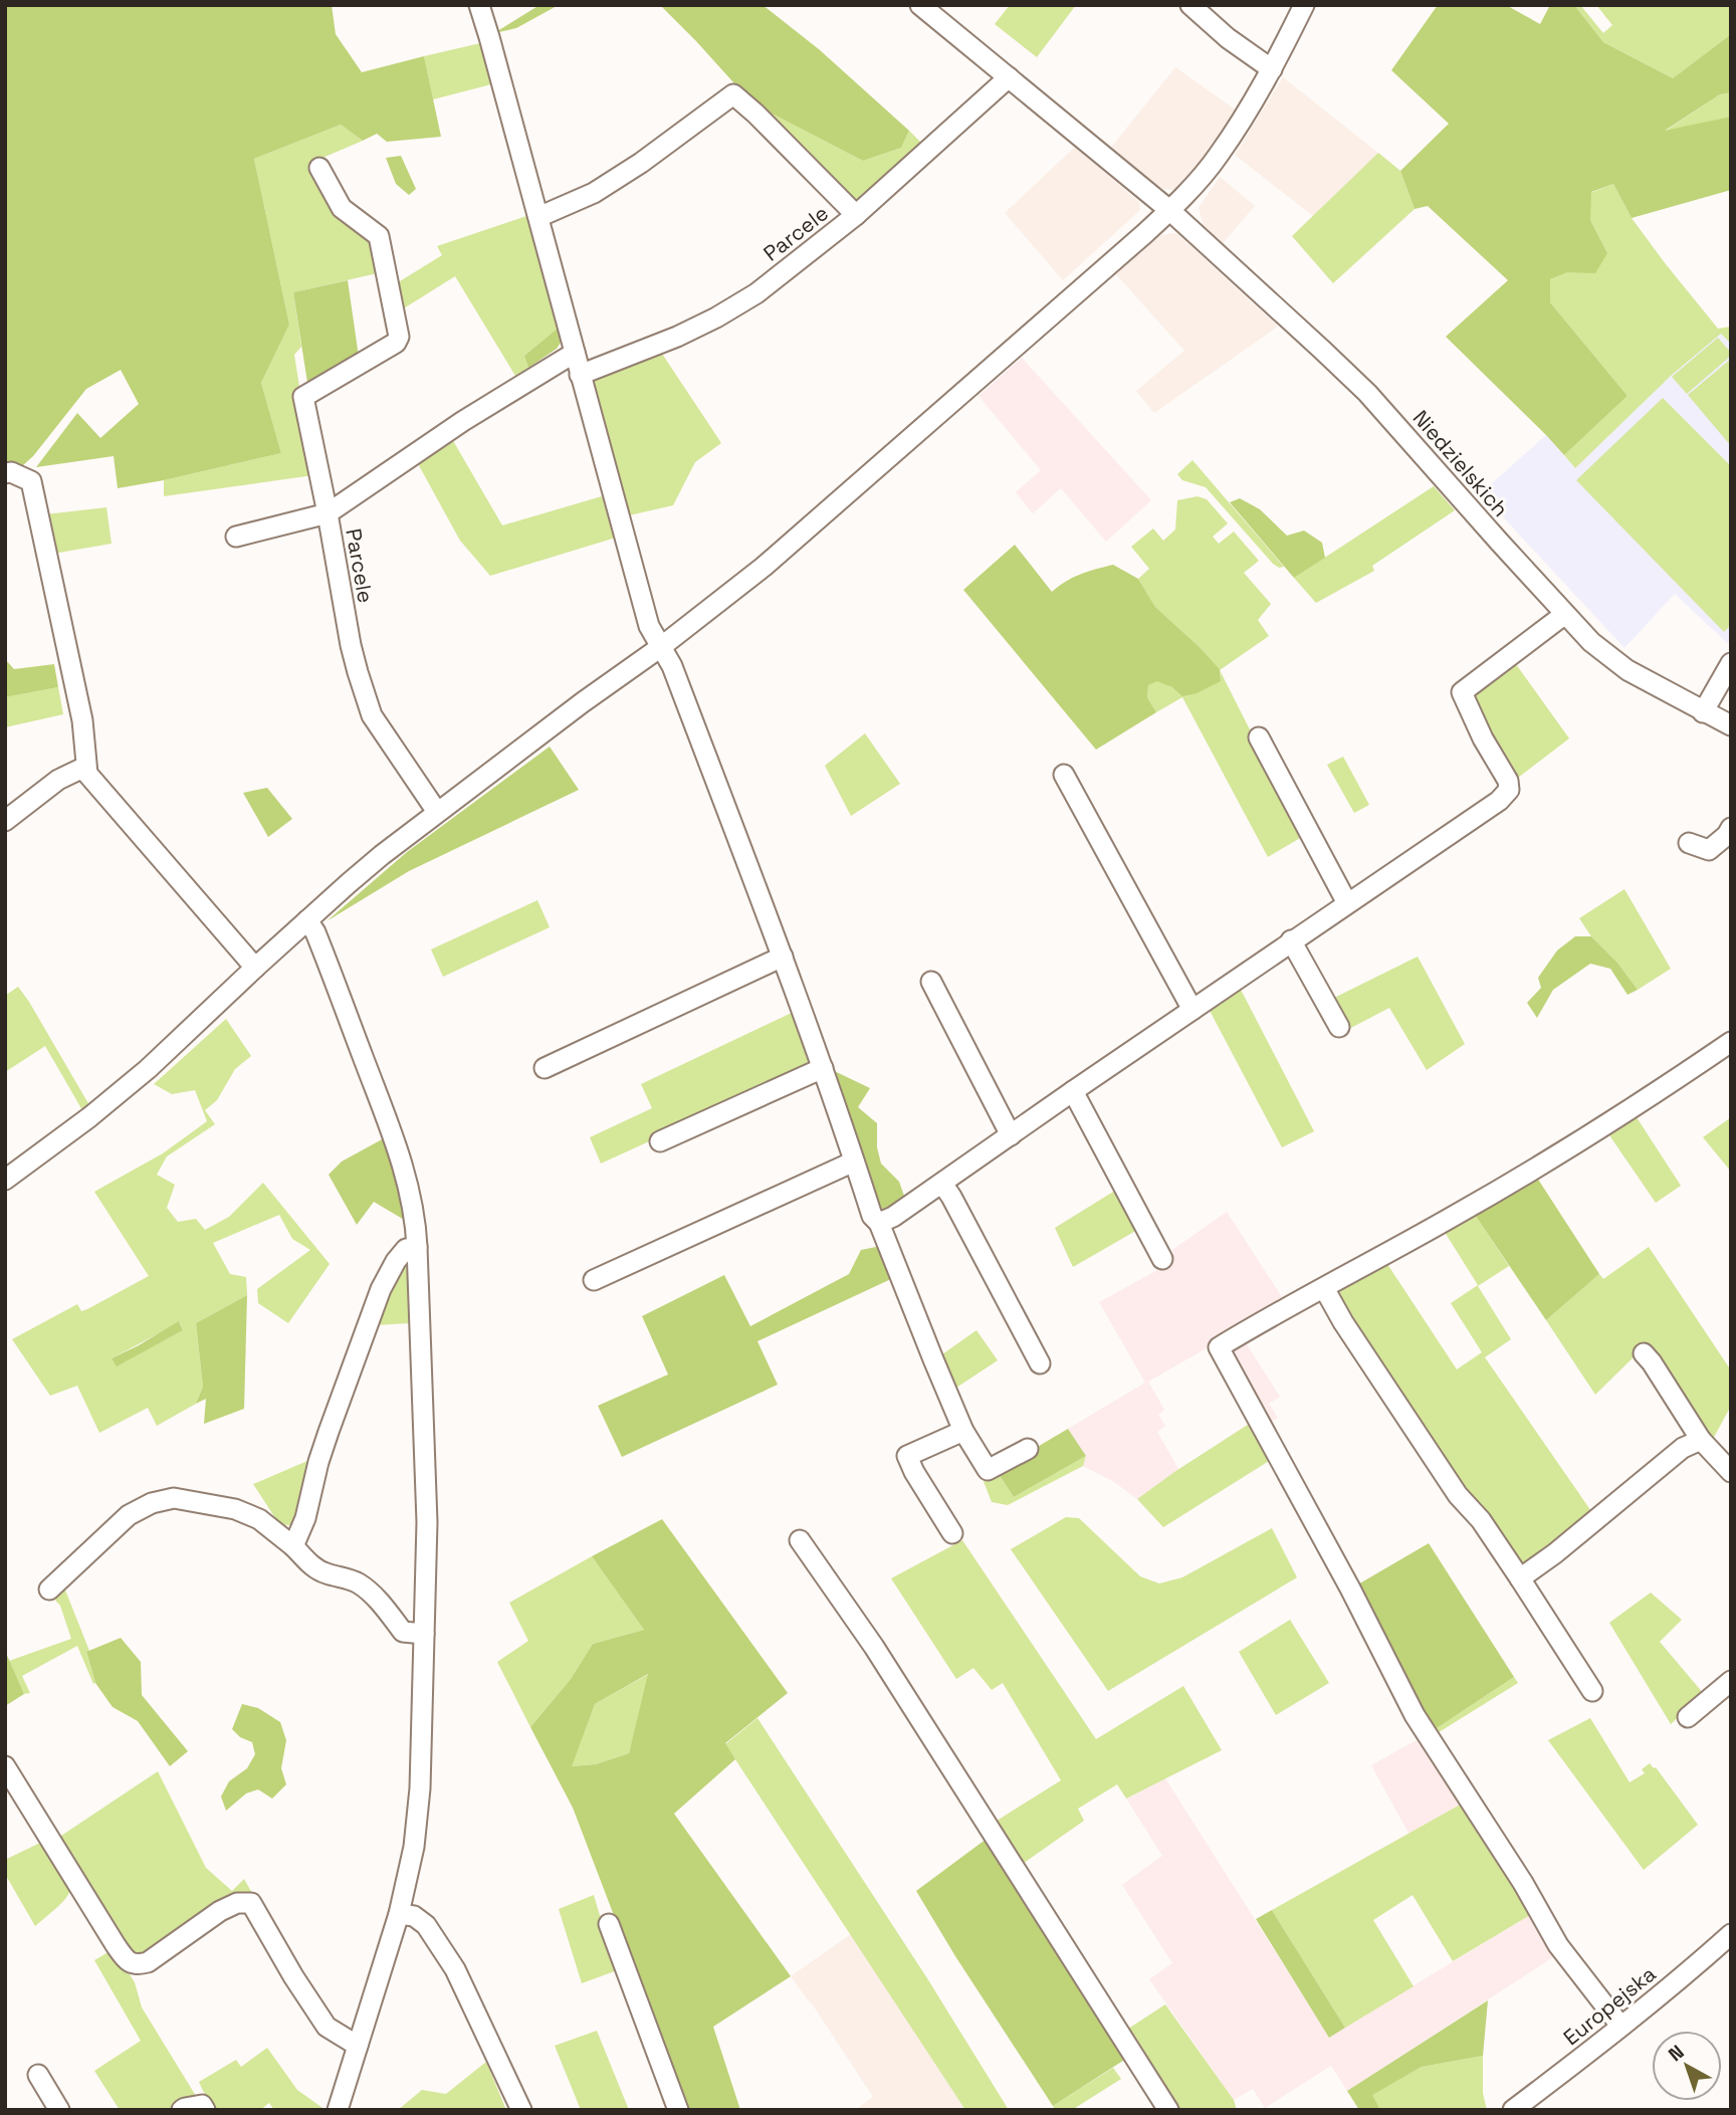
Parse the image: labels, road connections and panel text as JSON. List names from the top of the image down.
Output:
{
  "streets": {
    "street": ["Parcele", "Niedzielskich", "Europejska"]
  },
  "crossings": [
    ["Parcele", "Niedzielskich"]
  ],
  "north": "top left"
}
